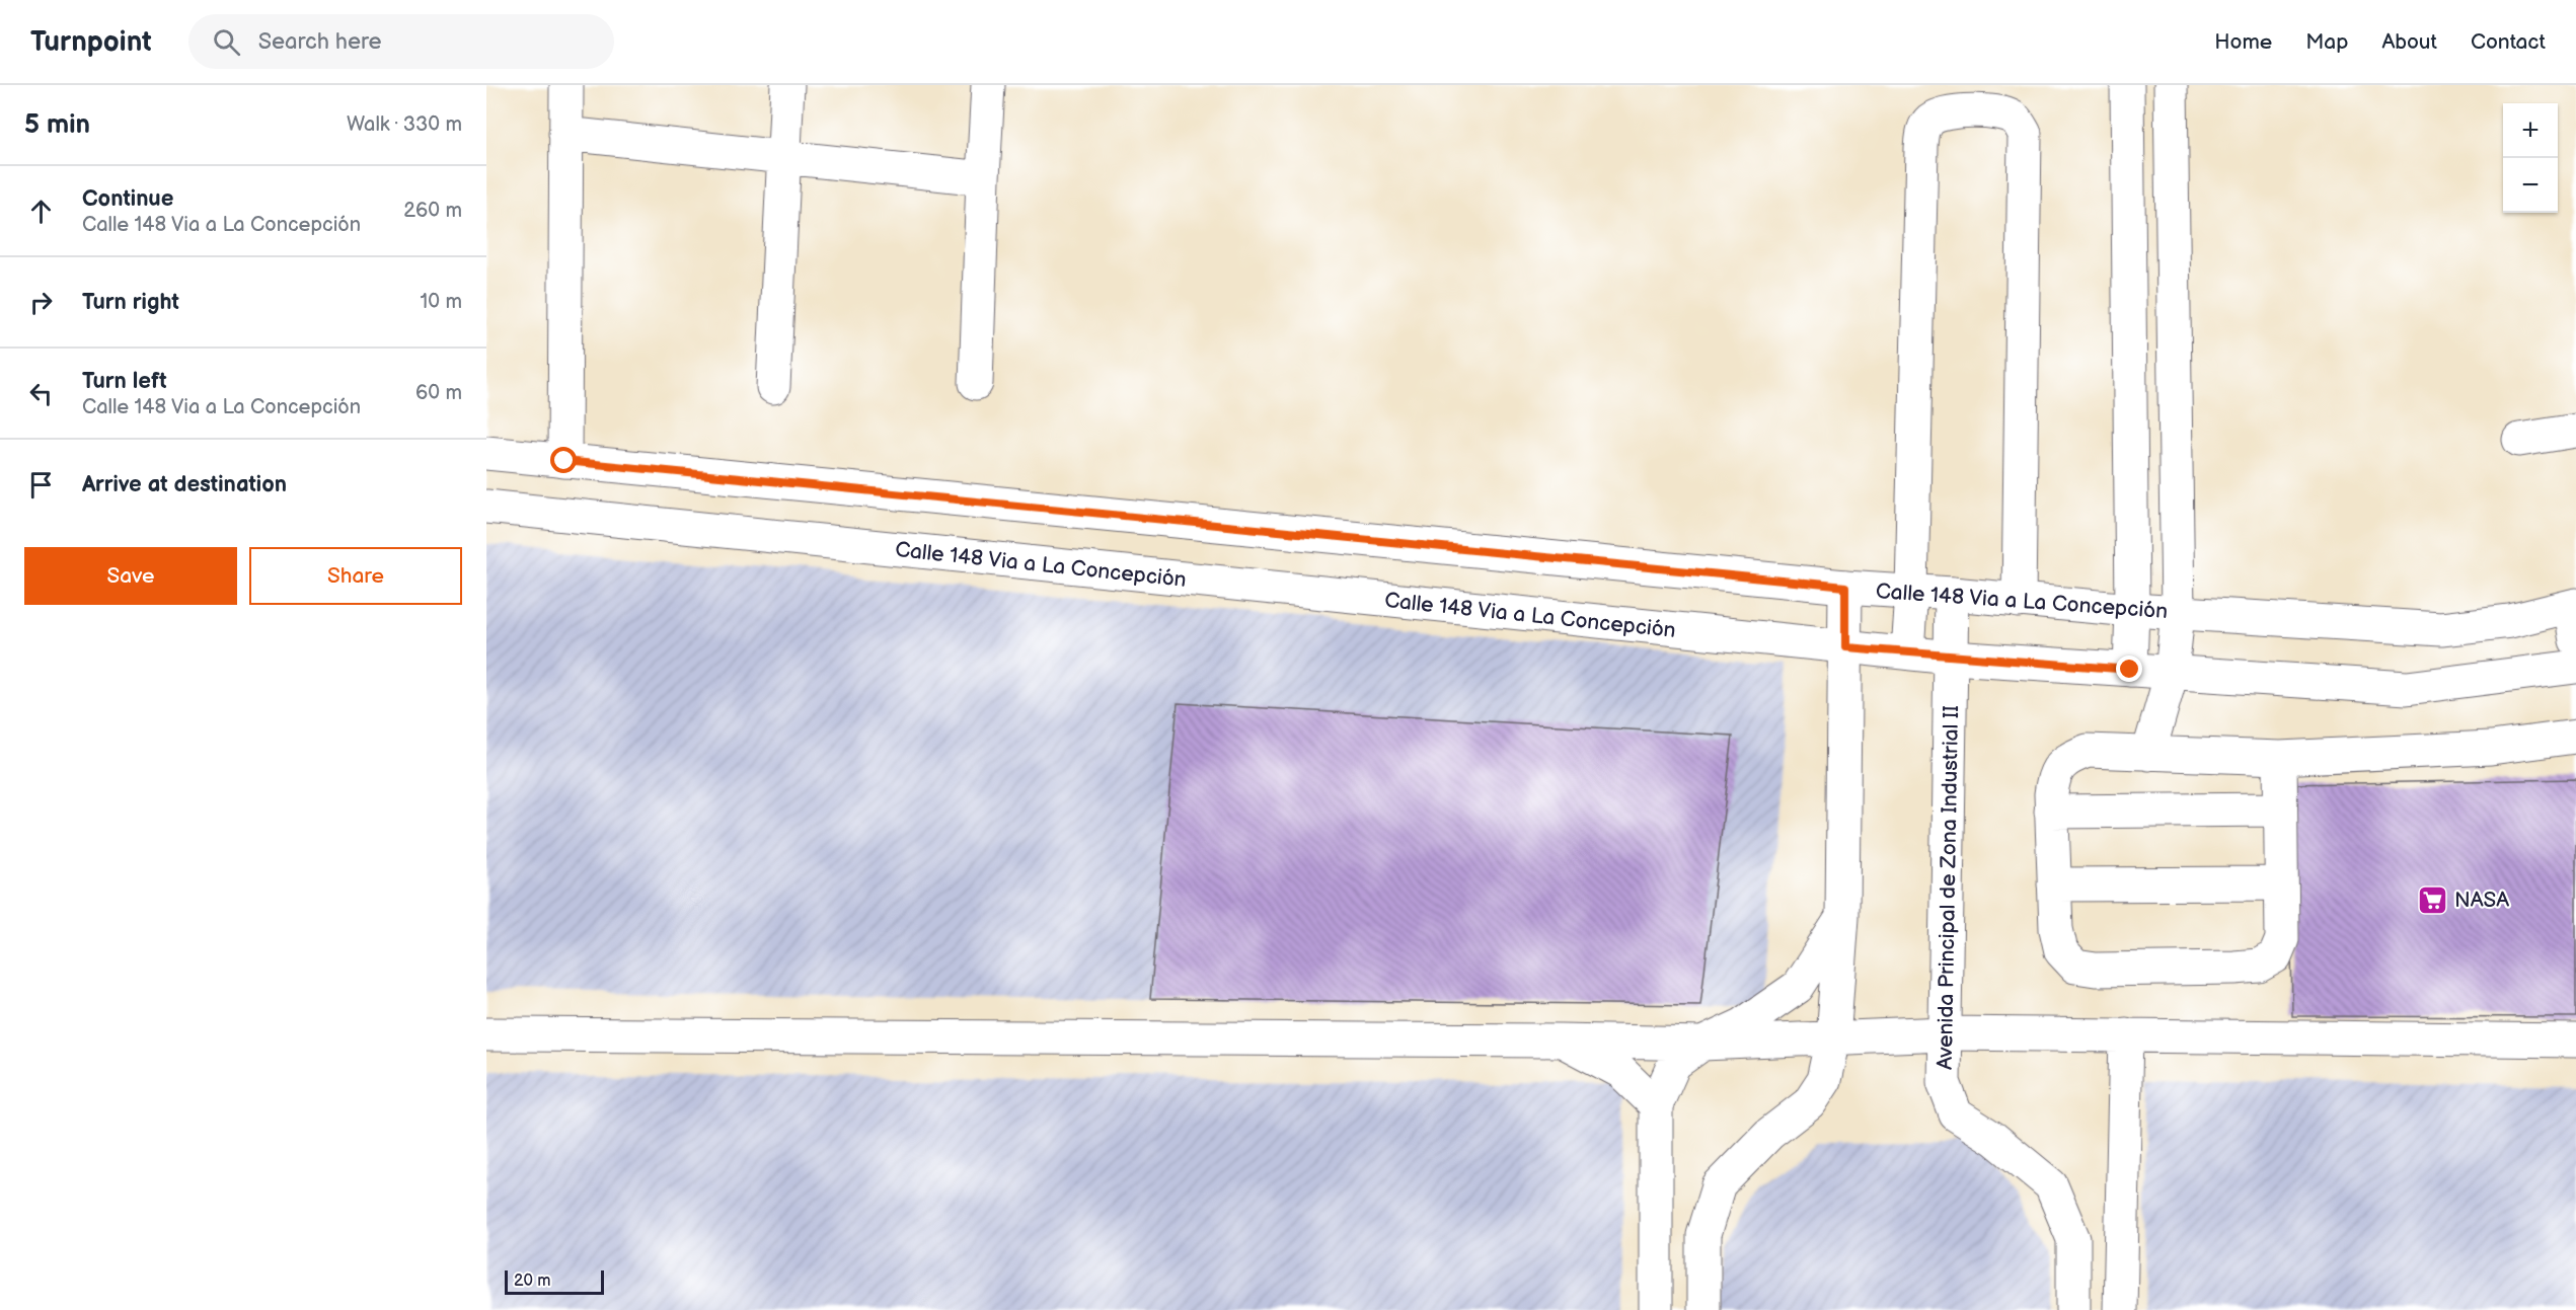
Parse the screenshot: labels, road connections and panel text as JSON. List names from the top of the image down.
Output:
{
  "streets": {
    "street": ["Calle 148 Via a La Concepción", "Avenida Principal de Zona Industrial II"]
  },
  "crossings": [
    ["Calle 148 Via a La Concepción", "Avenida Principal de Zona Industrial II"]
  ],
  "places": {
    "supermarket": ["NASA"]
  },
  "scale_bar": "20 m",
  "page": {
    "header": "Turnpoint",
    "search": "Search here",
    "nav": [
      "Home",
      "Map",
      "About",
      "Contact"
    ],
    "heading": ["5 min", "Walk · 330 m"],
    "map_buttons": ["+", "−"],
    "list": [
      ["Continue", "Calle 148 Via a La Concepción", "260 m"],
      ["Turn right", "10 m"],
      ["Turn left", "Calle 148 Via a La Concepción", "60 m"],
      "Arrive at destination"
    ],
    "buttons": ["Save", "Share"],
    "scale": "20 m"
  }
}
